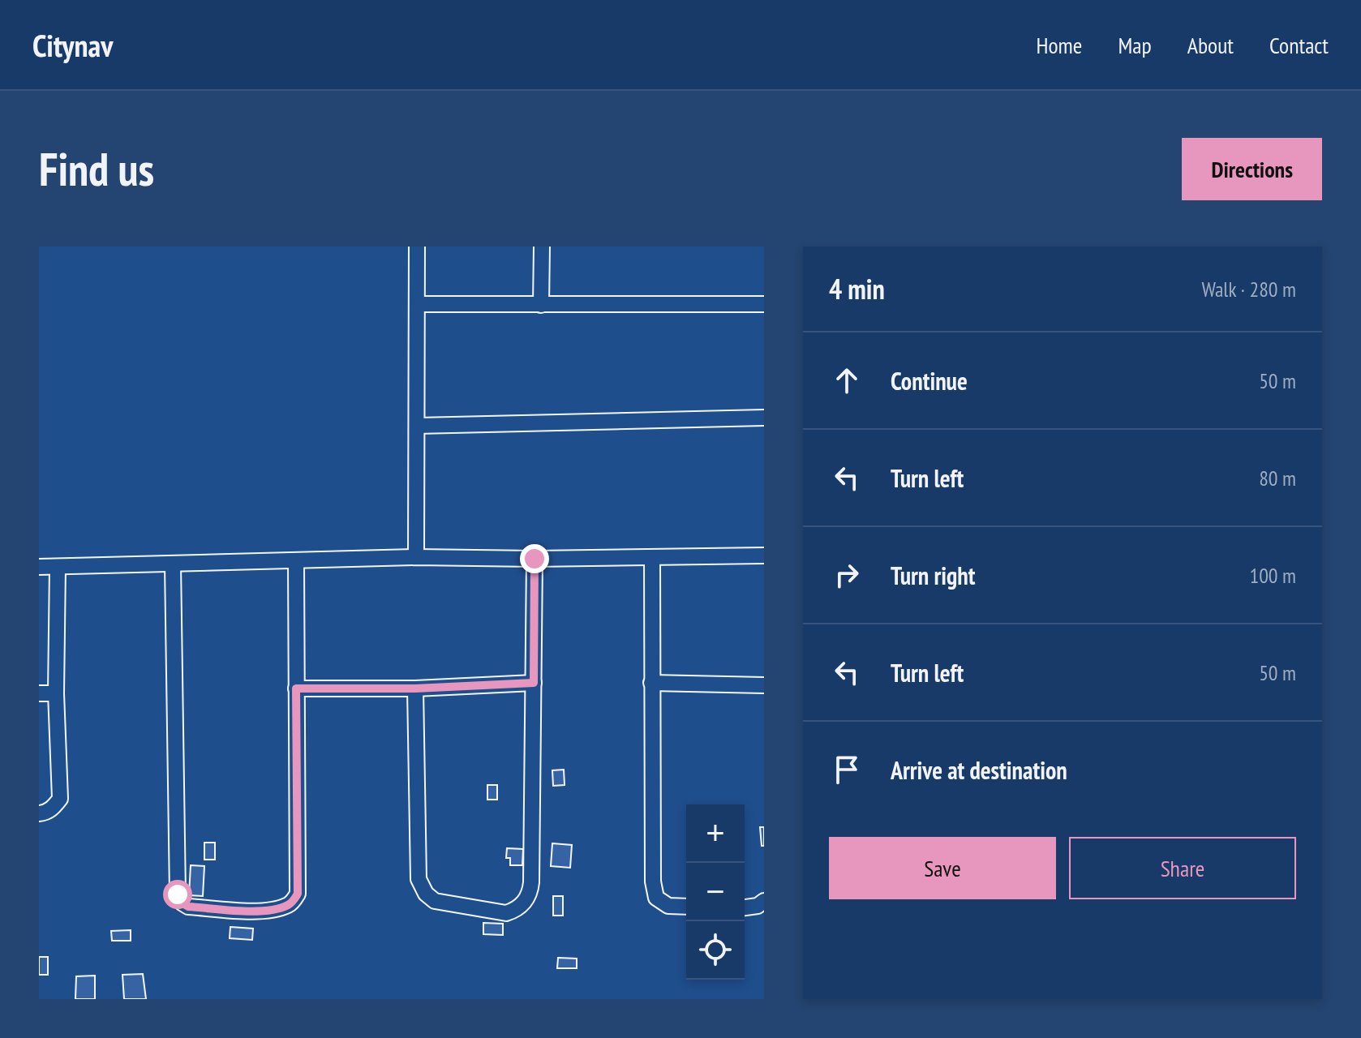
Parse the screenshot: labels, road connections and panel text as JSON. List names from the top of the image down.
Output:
{
  "page": {
    "header": "Citynav",
    "nav": [
      "Home",
      "Map",
      "About",
      "Contact"
    ],
    "buttons": [
      "Directions",
      ["Save", "Share"]
    ],
    "title": "Find us",
    "heading": ["4 min", "Walk · 280 m"],
    "list": [
      ["Continue", "50 m"],
      ["Turn left", "80 m"],
      ["Turn right", "100 m"],
      ["Turn left", "50 m"],
      "Arrive at destination"
    ],
    "map_buttons": ["+", "−"]
  }
}
